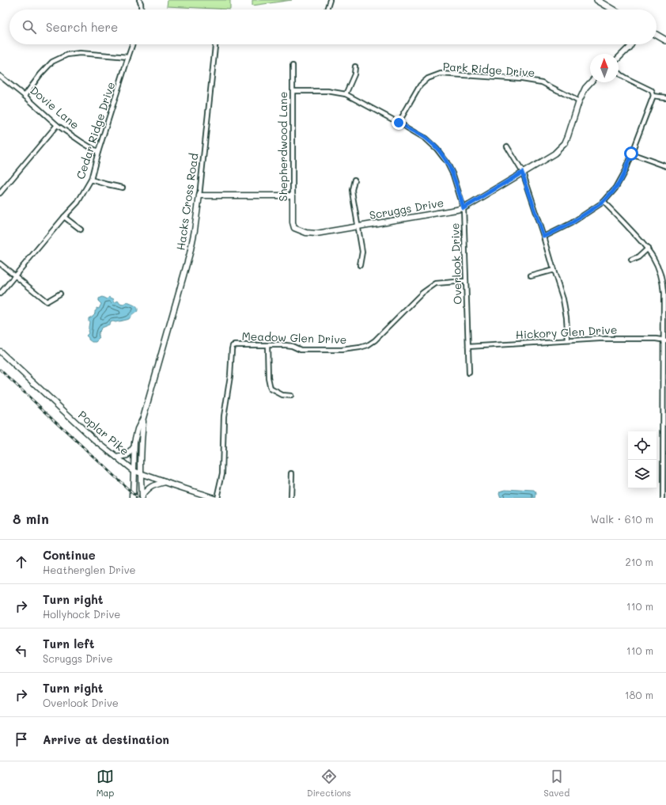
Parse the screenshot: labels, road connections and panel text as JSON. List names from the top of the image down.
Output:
{
  "streets": {
    "street": [
      "Park Ridge Drive",
      "Dovie Lane",
      "Cedar Ridge Drive",
      "Shepherdwood Lane",
      "Hacks Cross Road",
      "Scruggs Drive",
      "Overlook Drive",
      "Hickory Glen Drive",
      "Meadow Glen Drive",
      "Poplar Pike"
    ]
  },
  "crossings": [
    ["Park Ridge Drive", "Scruggs Drive"],
    ["Park Ridge Drive", "Overlook Drive"],
    ["Dovie Lane", "Cedar Ridge Drive"],
    ["Shepherdwood Lane", "Scruggs Drive"],
    ["Shepherdwood Lane", "Overlook Drive"],
    ["Hacks Cross Road", "Poplar Pike"],
    ["Scruggs Drive", "Overlook Drive"],
    ["Overlook Drive", "Hickory Glen Drive"],
    ["Overlook Drive", "Meadow Glen Drive"]
  ],
  "north": "top",
  "page": {
    "search": "Search here",
    "heading": ["8 min", "Walk · 610 m"],
    "list": [
      ["Continue", "Heatherglen Drive", "210 m"],
      ["Turn right", "Hollyhock Drive", "110 m"],
      ["Turn left", "Scruggs Drive", "110 m"],
      ["Turn right", "Overlook Drive", "180 m"],
      "Arrive at destination"
    ],
    "nav": ["Map", "Directions", "Saved"]
  }
}
